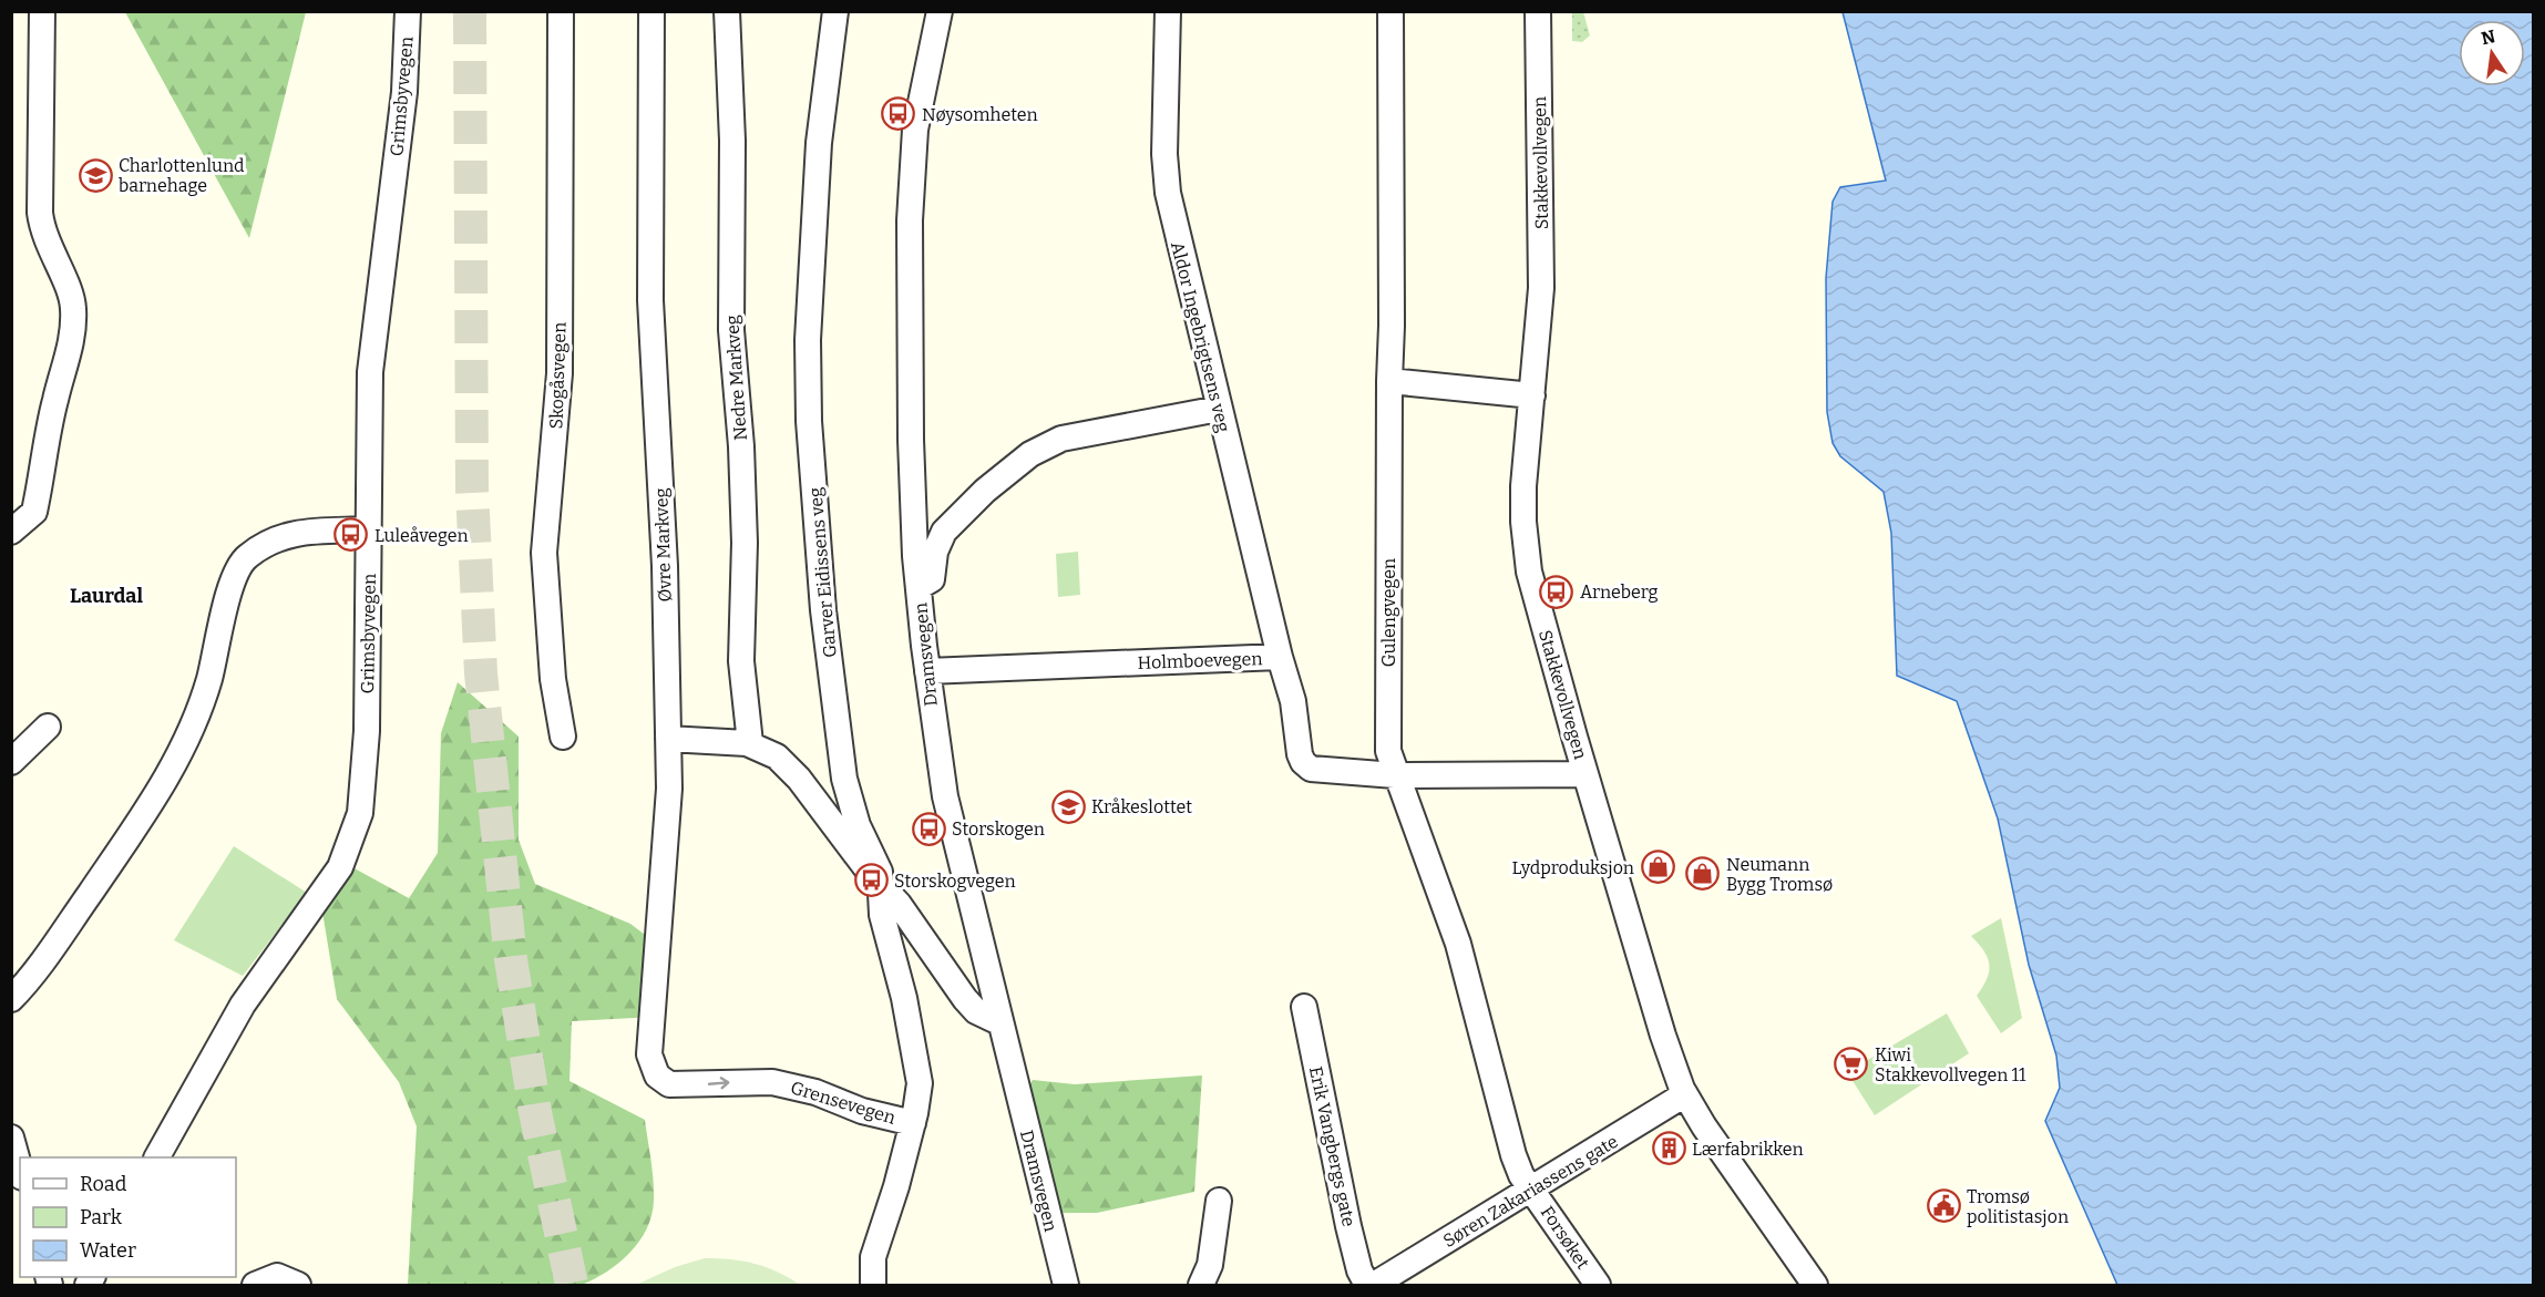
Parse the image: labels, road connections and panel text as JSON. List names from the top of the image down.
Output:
{
  "streets": {
    "street": [
      "Grimsbyvegen",
      "Stakkevollvegen",
      "Aldor Ingebrigtsens veg",
      "Skogåsvegen",
      "Nedre Markveg",
      "Øvre Markveg",
      "Garver Eidissens veg",
      "Gulengvegen",
      "Dramsvegen",
      "Holmboevegen",
      "Grensevegen",
      "Erik Vangbergs gate",
      "Søren Zakariassens gate",
      "Forsøket"
    ]
  },
  "crossings": [
    ["Stakkevollvegen", "Holmboevegen"],
    ["Stakkevollvegen", "Søren Zakariassens gate"],
    ["Aldor Ingebrigtsens veg", "Holmboevegen"],
    ["Øvre Markveg", "Grensevegen"],
    ["Garver Eidissens veg", "Grensevegen"],
    ["Gulengvegen", "Holmboevegen"],
    ["Gulengvegen", "Søren Zakariassens gate"],
    ["Gulengvegen", "Forsøket"],
    ["Dramsvegen", "Holmboevegen"],
    ["Søren Zakariassens gate", "Forsøket"]
  ],
  "one_way": ["Grensevegen"],
  "districts": ["Laurdal"],
  "places": {
    "bus stop": [
      "Nøysomheten",
      "Luleåvegen",
      "Arneberg",
      "Storskogen",
      "Storskogvegen"
    ],
    "school or university": ["Charlottenlund barnehage", "Kråkeslottet"],
    "shop": ["Lydproduksjon", "Neumann Bygg Tromsø"],
    "supermarket": ["Kiwi Stakkevollvegen 11"],
    "building": ["Lærfabrikken"],
    "public building": ["Tromsø politistasjon"]
  },
  "legend": ["Road", "Park", "Water"],
  "north": "top"
}
